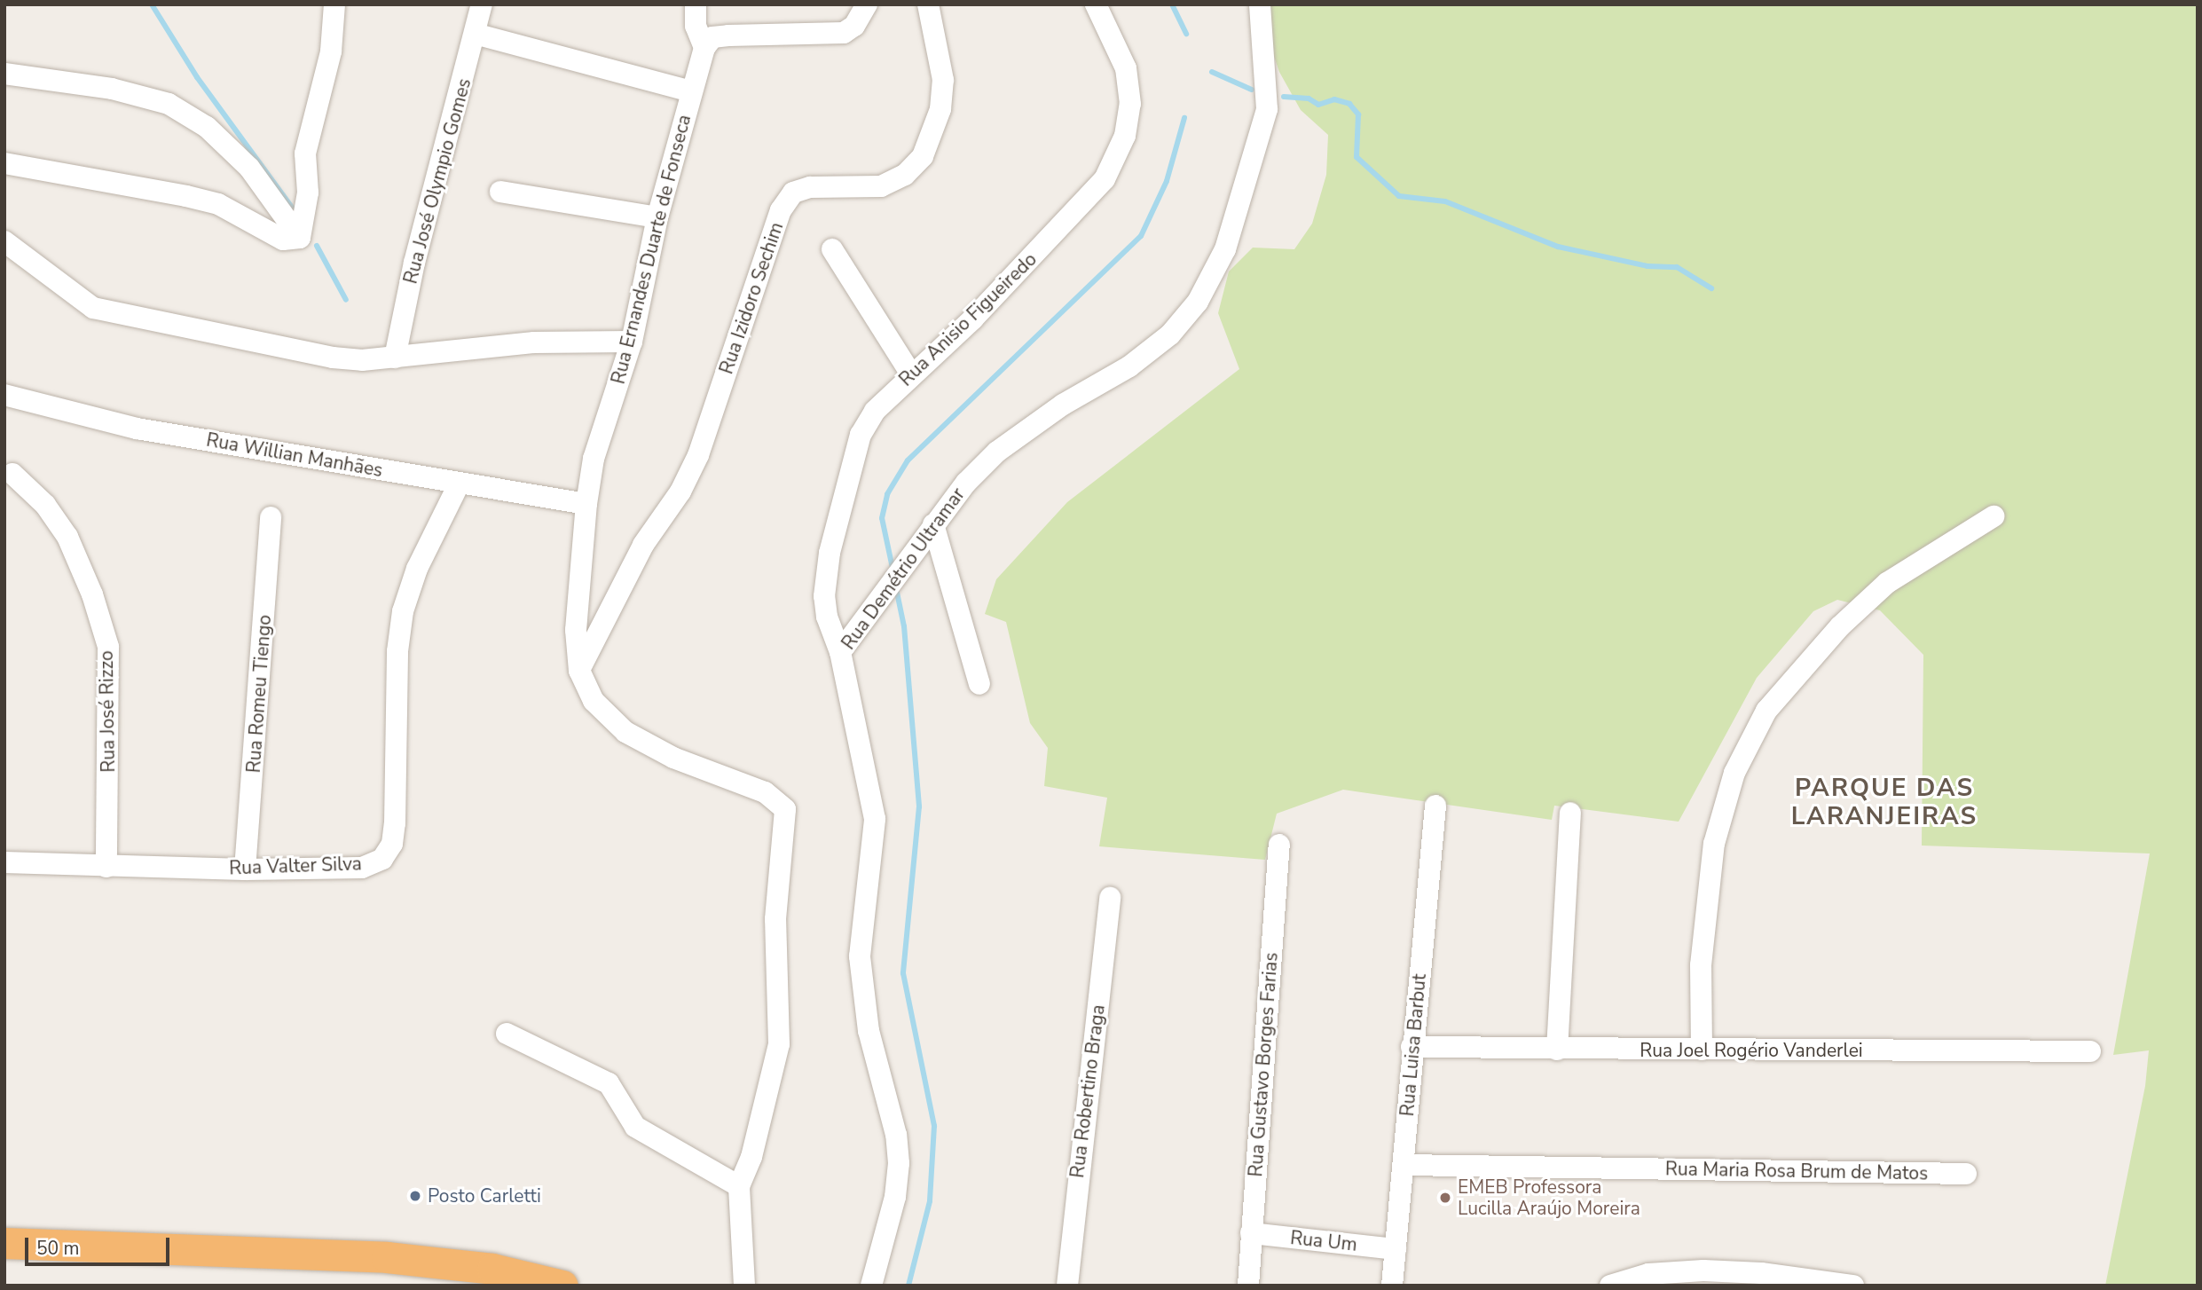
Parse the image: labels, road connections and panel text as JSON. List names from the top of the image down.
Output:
{
  "streets": {
    "street": [
      "Rua José Olympio Gomes",
      "Rua Ernandes Duarte de Fonseca",
      "Rua Izidoro Sechim",
      "Rua Anisio Figueiredo",
      "Rua Willian Manhães",
      "Rua Demétrio Ultramar",
      "Rua Romeu Tiengo",
      "Rua José Rizzo",
      "Rua Valter Silva",
      "Rua Luisa Barbut",
      "Rua Joel Rogério Vanderlei",
      "Rua Gustavo Borges Farias",
      "Rua Robertino Braga",
      "Rua Maria Rosa Brum de Matos",
      "Rua Um"
    ]
  },
  "crossings": [
    ["Rua Ernandes Duarte de Fonseca", "Rua Izidoro Sechim"],
    ["Rua Ernandes Duarte de Fonseca", "Rua Willian Manhães"],
    ["Rua Anisio Figueiredo", "Rua Demétrio Ultramar"],
    ["Rua Willian Manhães", "Rua Valter Silva"],
    ["Rua Romeu Tiengo", "Rua Valter Silva"],
    ["Rua José Rizzo", "Rua Valter Silva"],
    ["Rua Luisa Barbut", "Rua Joel Rogério Vanderlei"],
    ["Rua Luisa Barbut", "Rua Maria Rosa Brum de Matos"],
    ["Rua Luisa Barbut", "Rua Um"],
    ["Rua Gustavo Borges Farias", "Rua Um"]
  ],
  "districts": ["PARQUE DAS LARANJEIRAS"],
  "places": ["Posto Carletti", "EMEB Professora Lucilla Araújo Moreira"],
  "scale_bar": "50 m"
}
